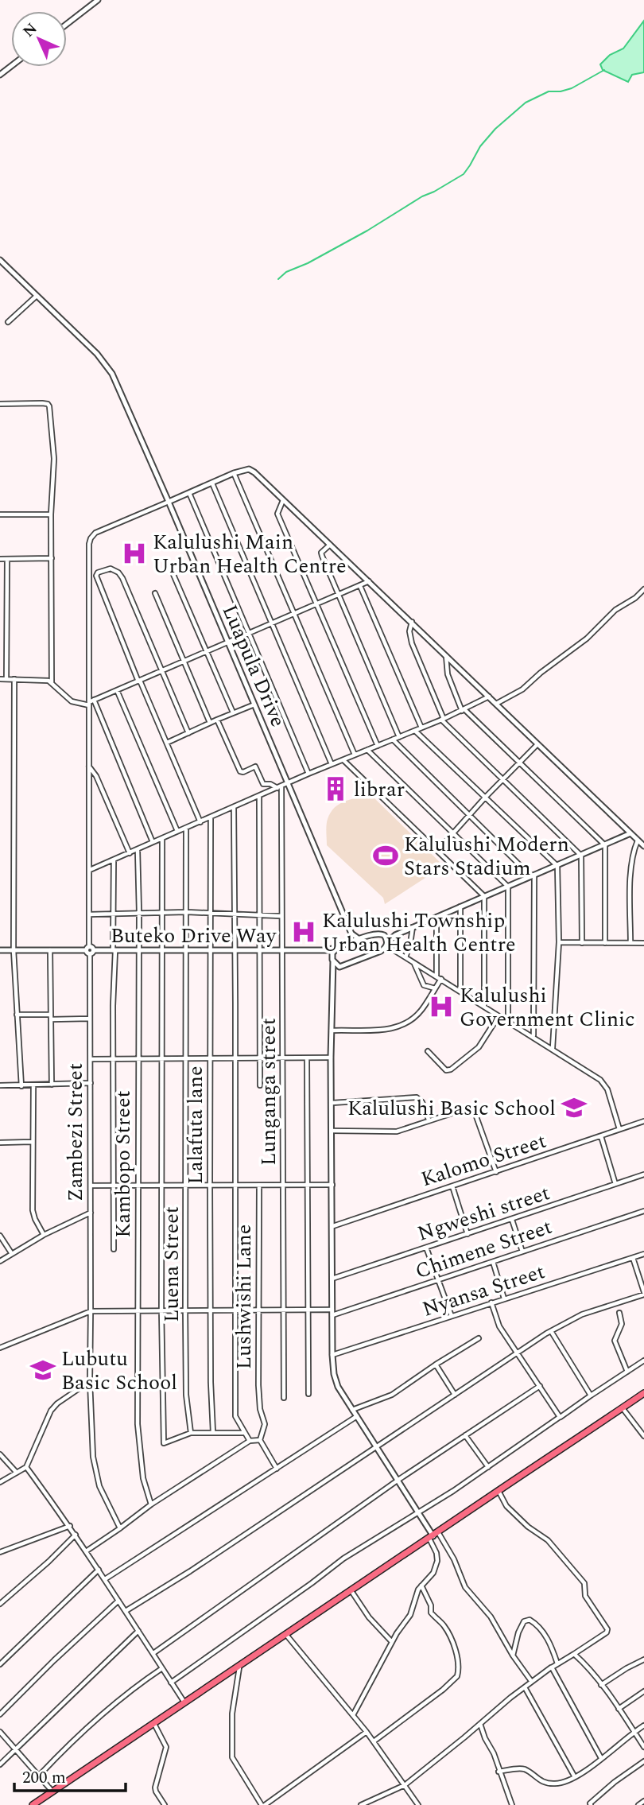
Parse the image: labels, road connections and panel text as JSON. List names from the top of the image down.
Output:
{
  "streets": {
    "street": [
      "Luapula Drive",
      "Buteko Drive Way",
      "Lunganga street",
      "Lalafuta lane",
      "Zambezi Street",
      "Kalomo Street",
      "Kambopo Street",
      "Ngweshi street",
      "Chimene Street",
      "Luena Street",
      "Nyansa Street",
      "Lushwishi Lane"
    ]
  },
  "crossings": [
    ["Luapula Drive", "Zambezi Street"],
    ["Buteko Drive Way", "Lunganga street"],
    ["Buteko Drive Way", "Lalafuta lane"],
    ["Buteko Drive Way", "Zambezi Street"],
    ["Buteko Drive Way", "Kambopo Street"],
    ["Buteko Drive Way", "Luena Street"]
  ],
  "places": {
    "hospital": ["Kalulushi Main Urban Health Centre", "Kalulushi Township Urban Health Centre", "Kalulushi Government Clinic"],
    "building": ["librar"],
    "sports": ["Kalulushi Modern Stars Stadium"],
    "school or university": ["Kalulushi Basic School", "Lubutu Basic School"]
  },
  "scale_bar": "200 m",
  "north": "top left"
}
